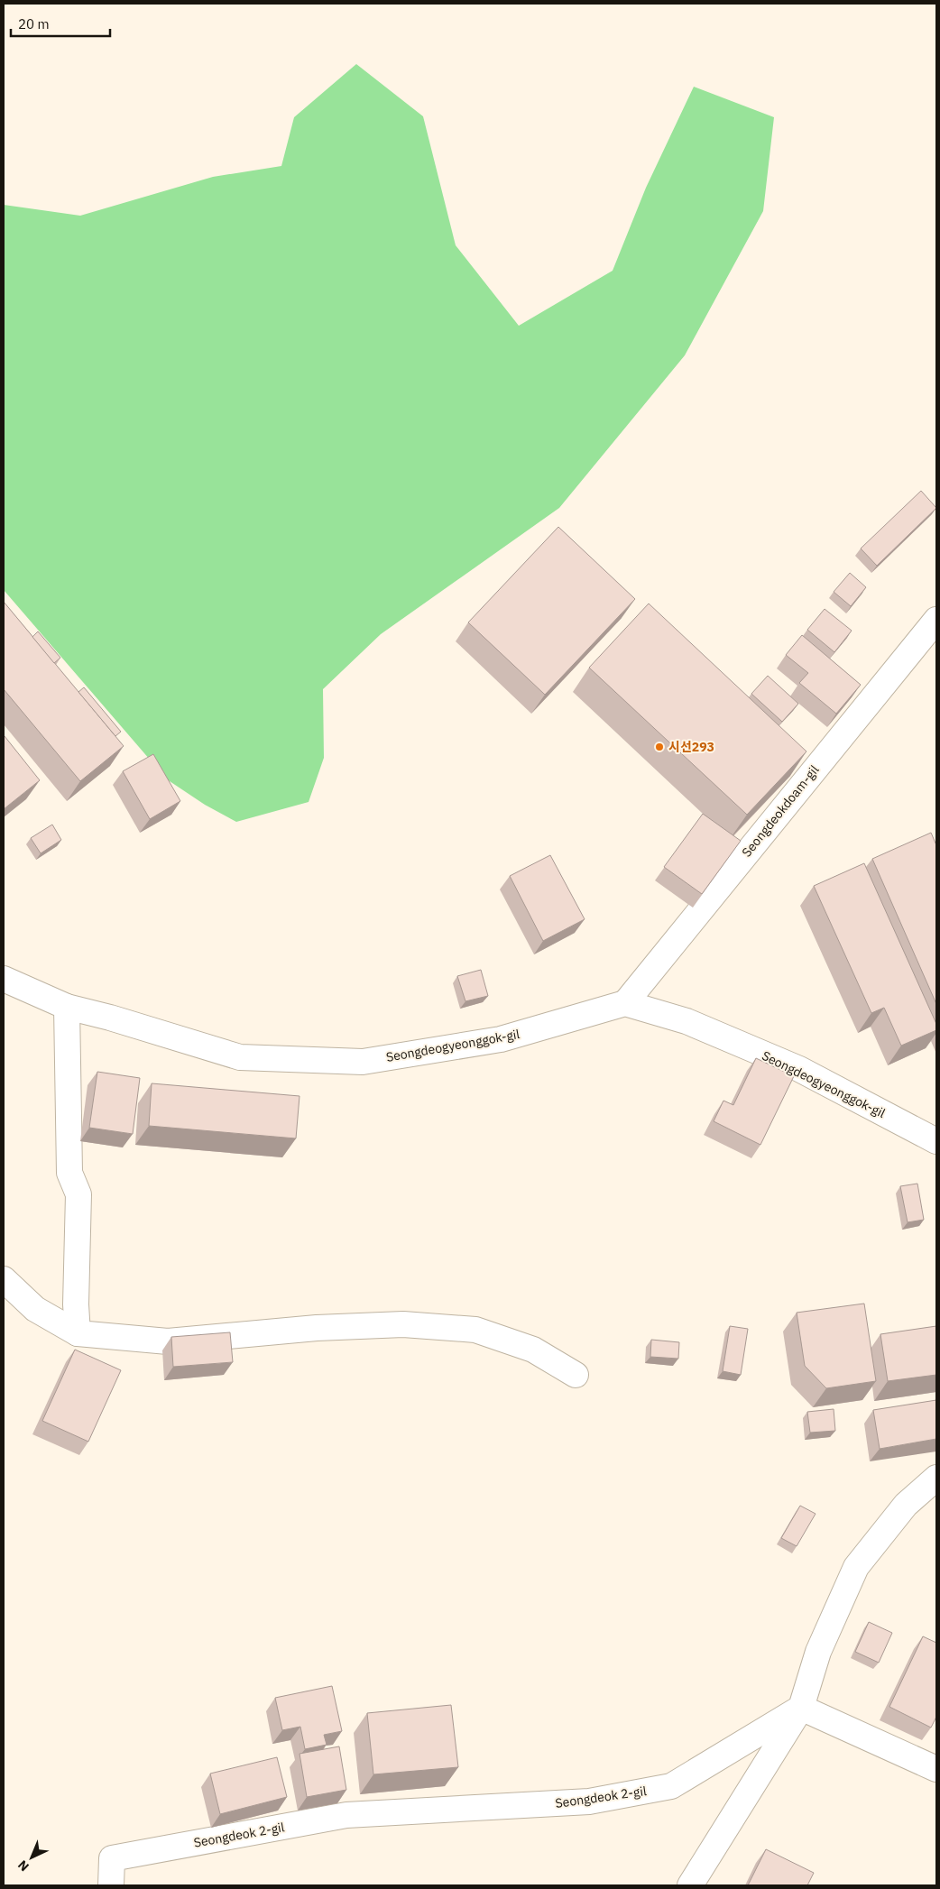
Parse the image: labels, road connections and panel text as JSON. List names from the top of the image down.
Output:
{
  "streets": {
    "street": ["Seongdeokdoam-gil", "Seongdeogyeonggok-gil", "Seongdeok 2-gil"]
  },
  "crossings": [
    ["Seongdeokdoam-gil", "Seongdeogyeonggok-gil"]
  ],
  "places": ["시선293"],
  "scale_bar": "20 m",
  "north": "bottom left"
}
